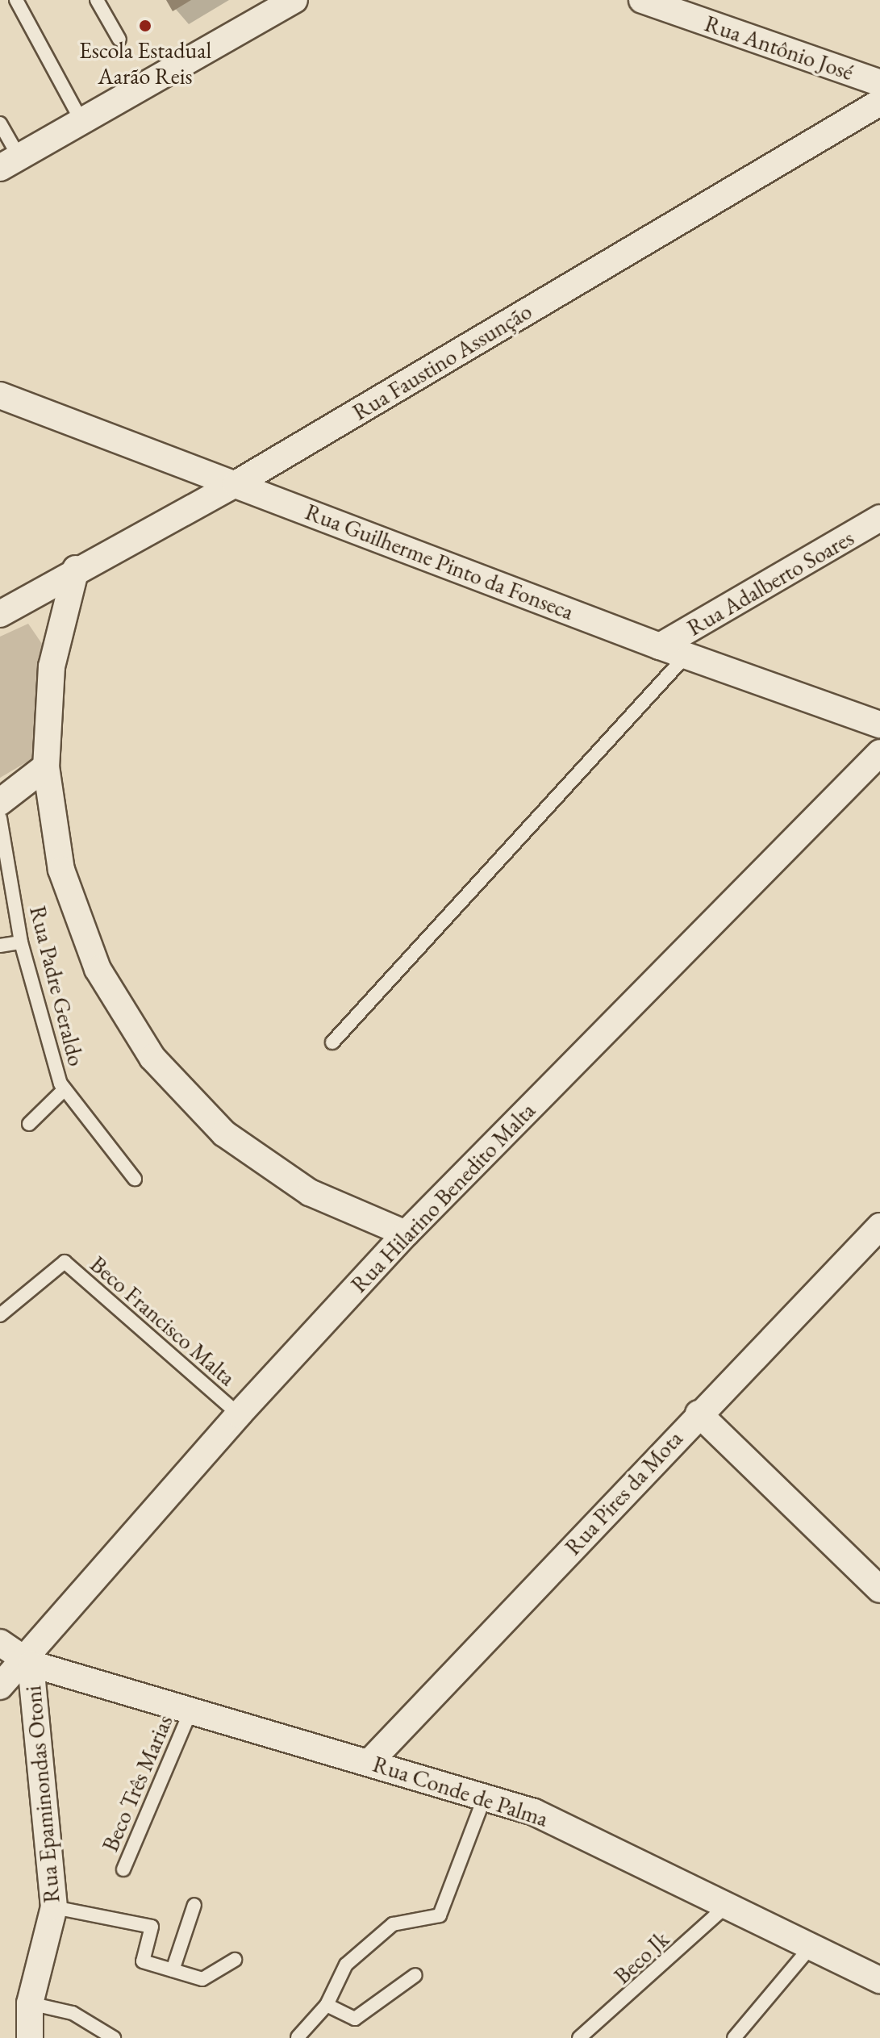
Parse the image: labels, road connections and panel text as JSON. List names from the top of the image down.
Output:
{
  "streets": {
    "street": [
      "Rua Antônio José",
      "Rua Faustino Assunção",
      "Rua Guilherme Pinto da Fonseca",
      "Rua Adalberto Soares",
      "Rua Hilarino Benedito Malta",
      "Rua Pires da Mota",
      "Rua Conde de Palma",
      "Rua Epaminondas Otoni"
    ],
    "lane": [
      "Rua Padre Geraldo",
      "Beco Francisco Malta",
      "Beco Três Marias",
      "Beco Jk"
    ]
  },
  "crossings": [
    ["Rua Faustino Assunção", "Rua Guilherme Pinto da Fonseca"],
    ["Rua Guilherme Pinto da Fonseca", "Rua Adalberto Soares"],
    ["Rua Hilarino Benedito Malta", "Beco Francisco Malta"],
    ["Rua Hilarino Benedito Malta", "Rua Conde de Palma"],
    ["Rua Hilarino Benedito Malta", "Rua Epaminondas Otoni"],
    ["Rua Pires da Mota", "Rua Conde de Palma"],
    ["Beco Três Marias", "Rua Conde de Palma"],
    ["Rua Conde de Palma", "Rua Epaminondas Otoni"],
    ["Rua Conde de Palma", "Beco Jk"]
  ],
  "places": ["Escola Estadual Aarão Reis"]
}
